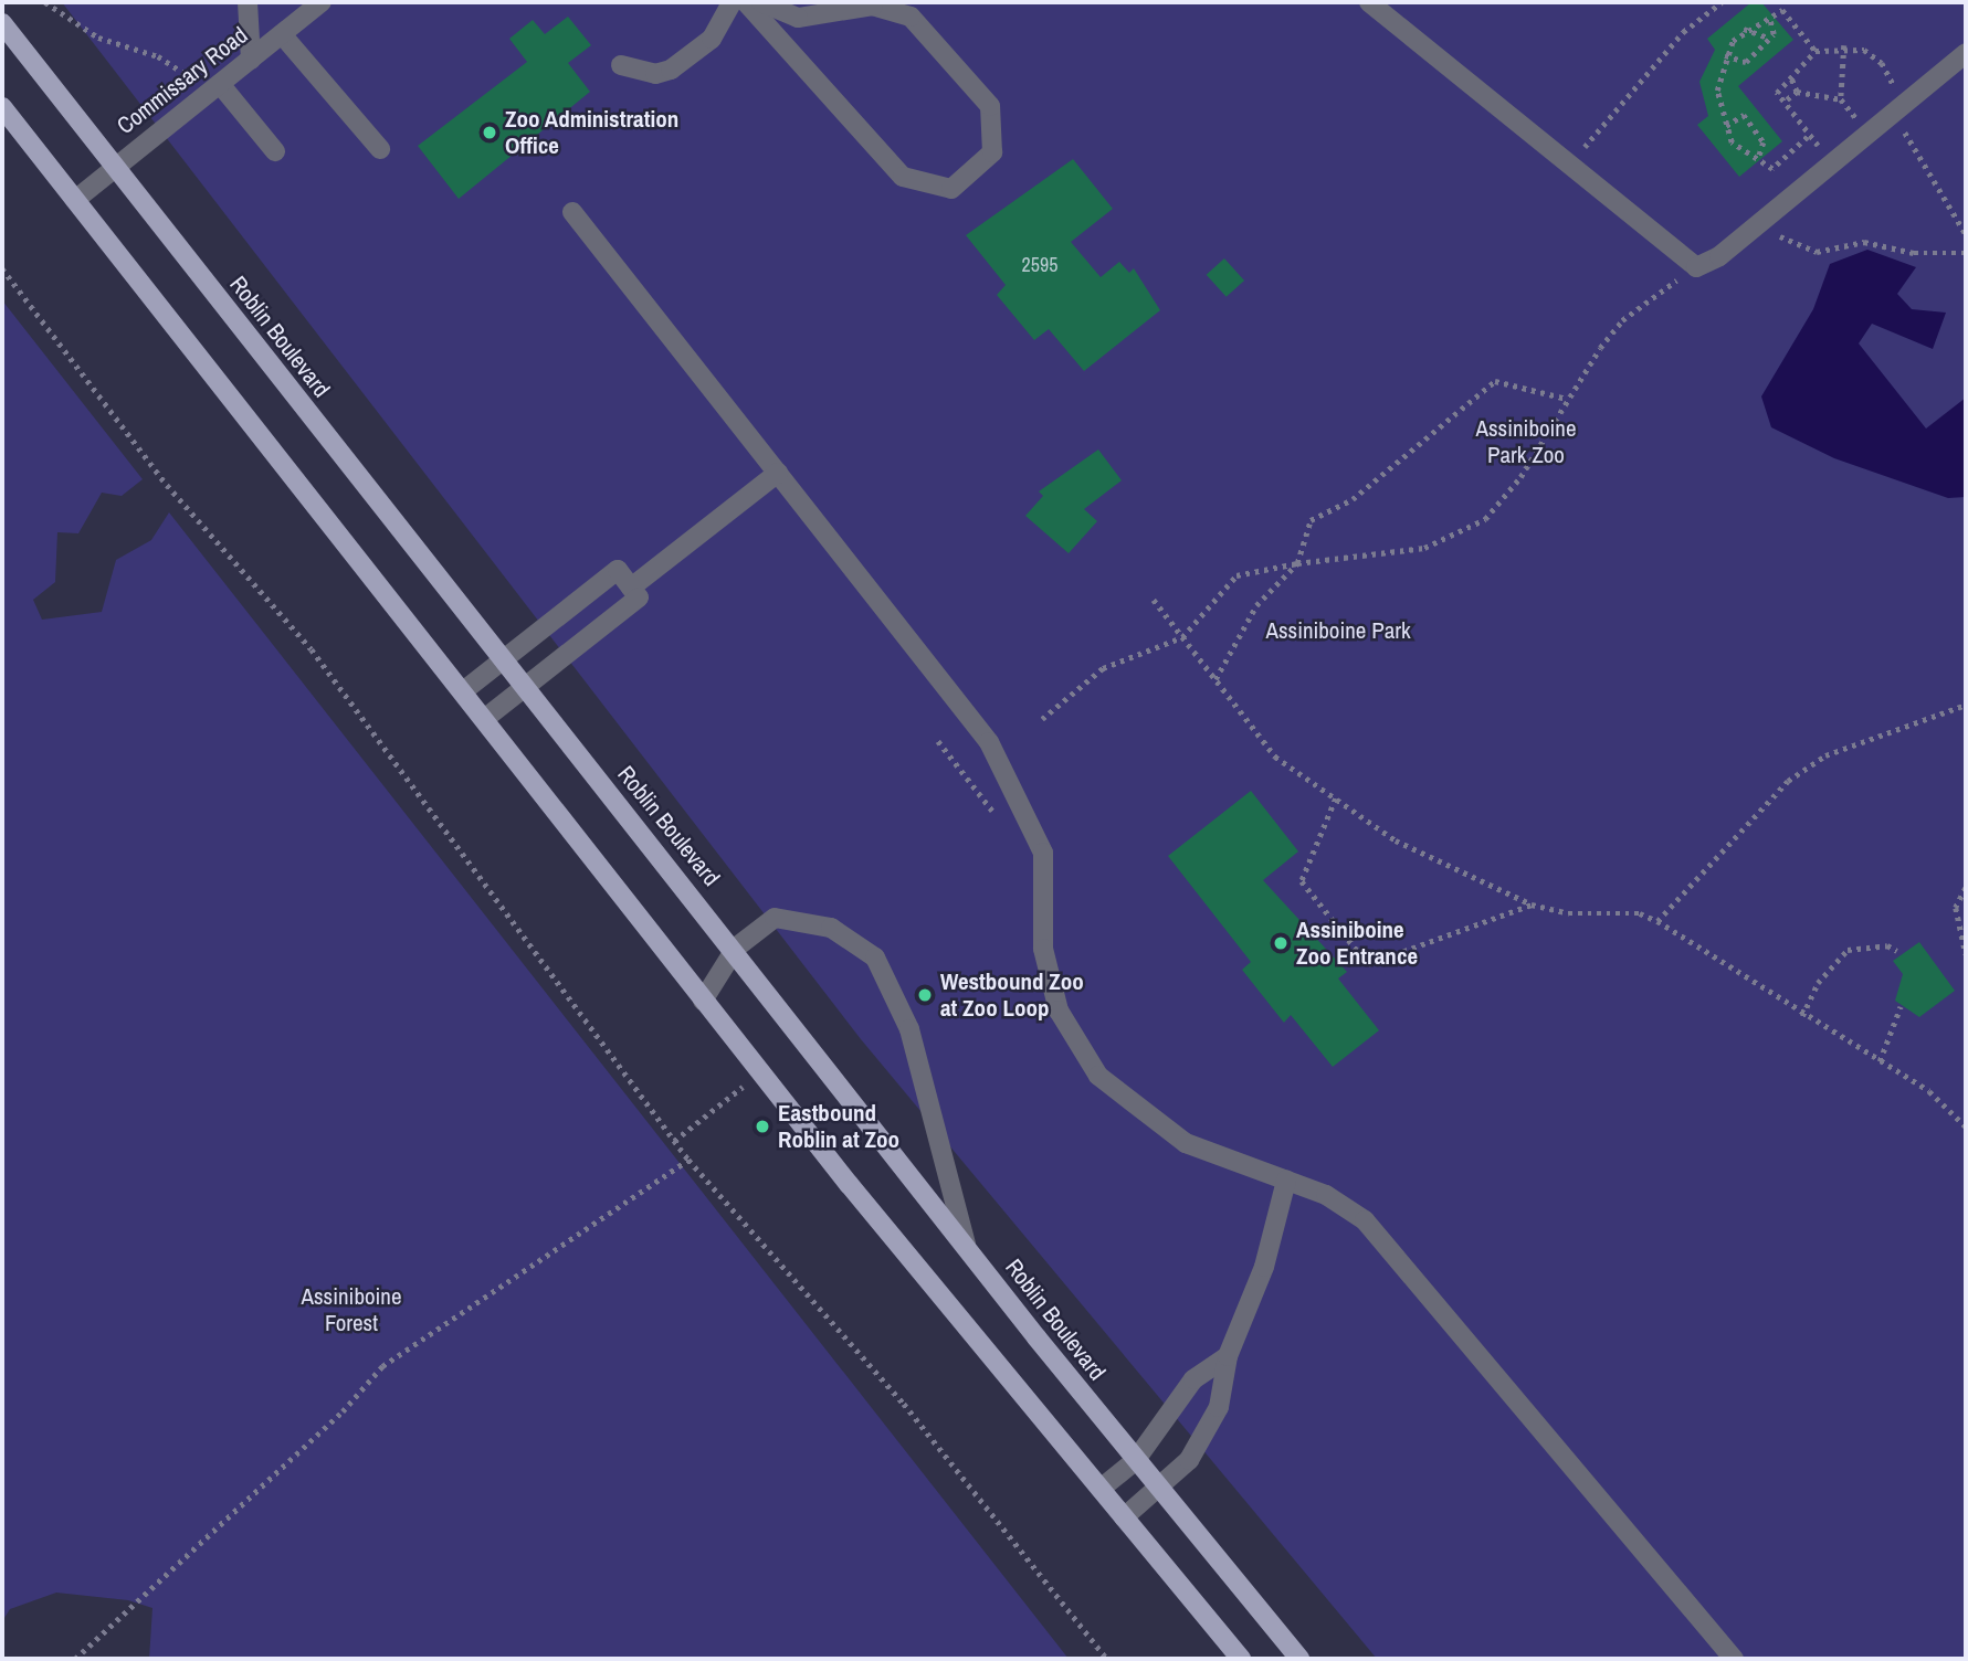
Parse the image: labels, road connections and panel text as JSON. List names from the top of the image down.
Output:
{
  "streets": {
    "main road": ["Roblin Boulevard"],
    "street": ["Commissary Road"]
  },
  "crossings": [
    ["Commissary Road", "Roblin Boulevard"]
  ],
  "parks": ["Assiniboine Park Zoo", "Assiniboine Park", "Assiniboine Forest"],
  "places": [
    "Zoo Administration Office",
    "Assiniboine Zoo Entrance",
    "Westbound Zoo at Zoo Loop",
    "Eastbound Roblin at Zoo"
  ],
  "house_numbers": ["2595"]
}
